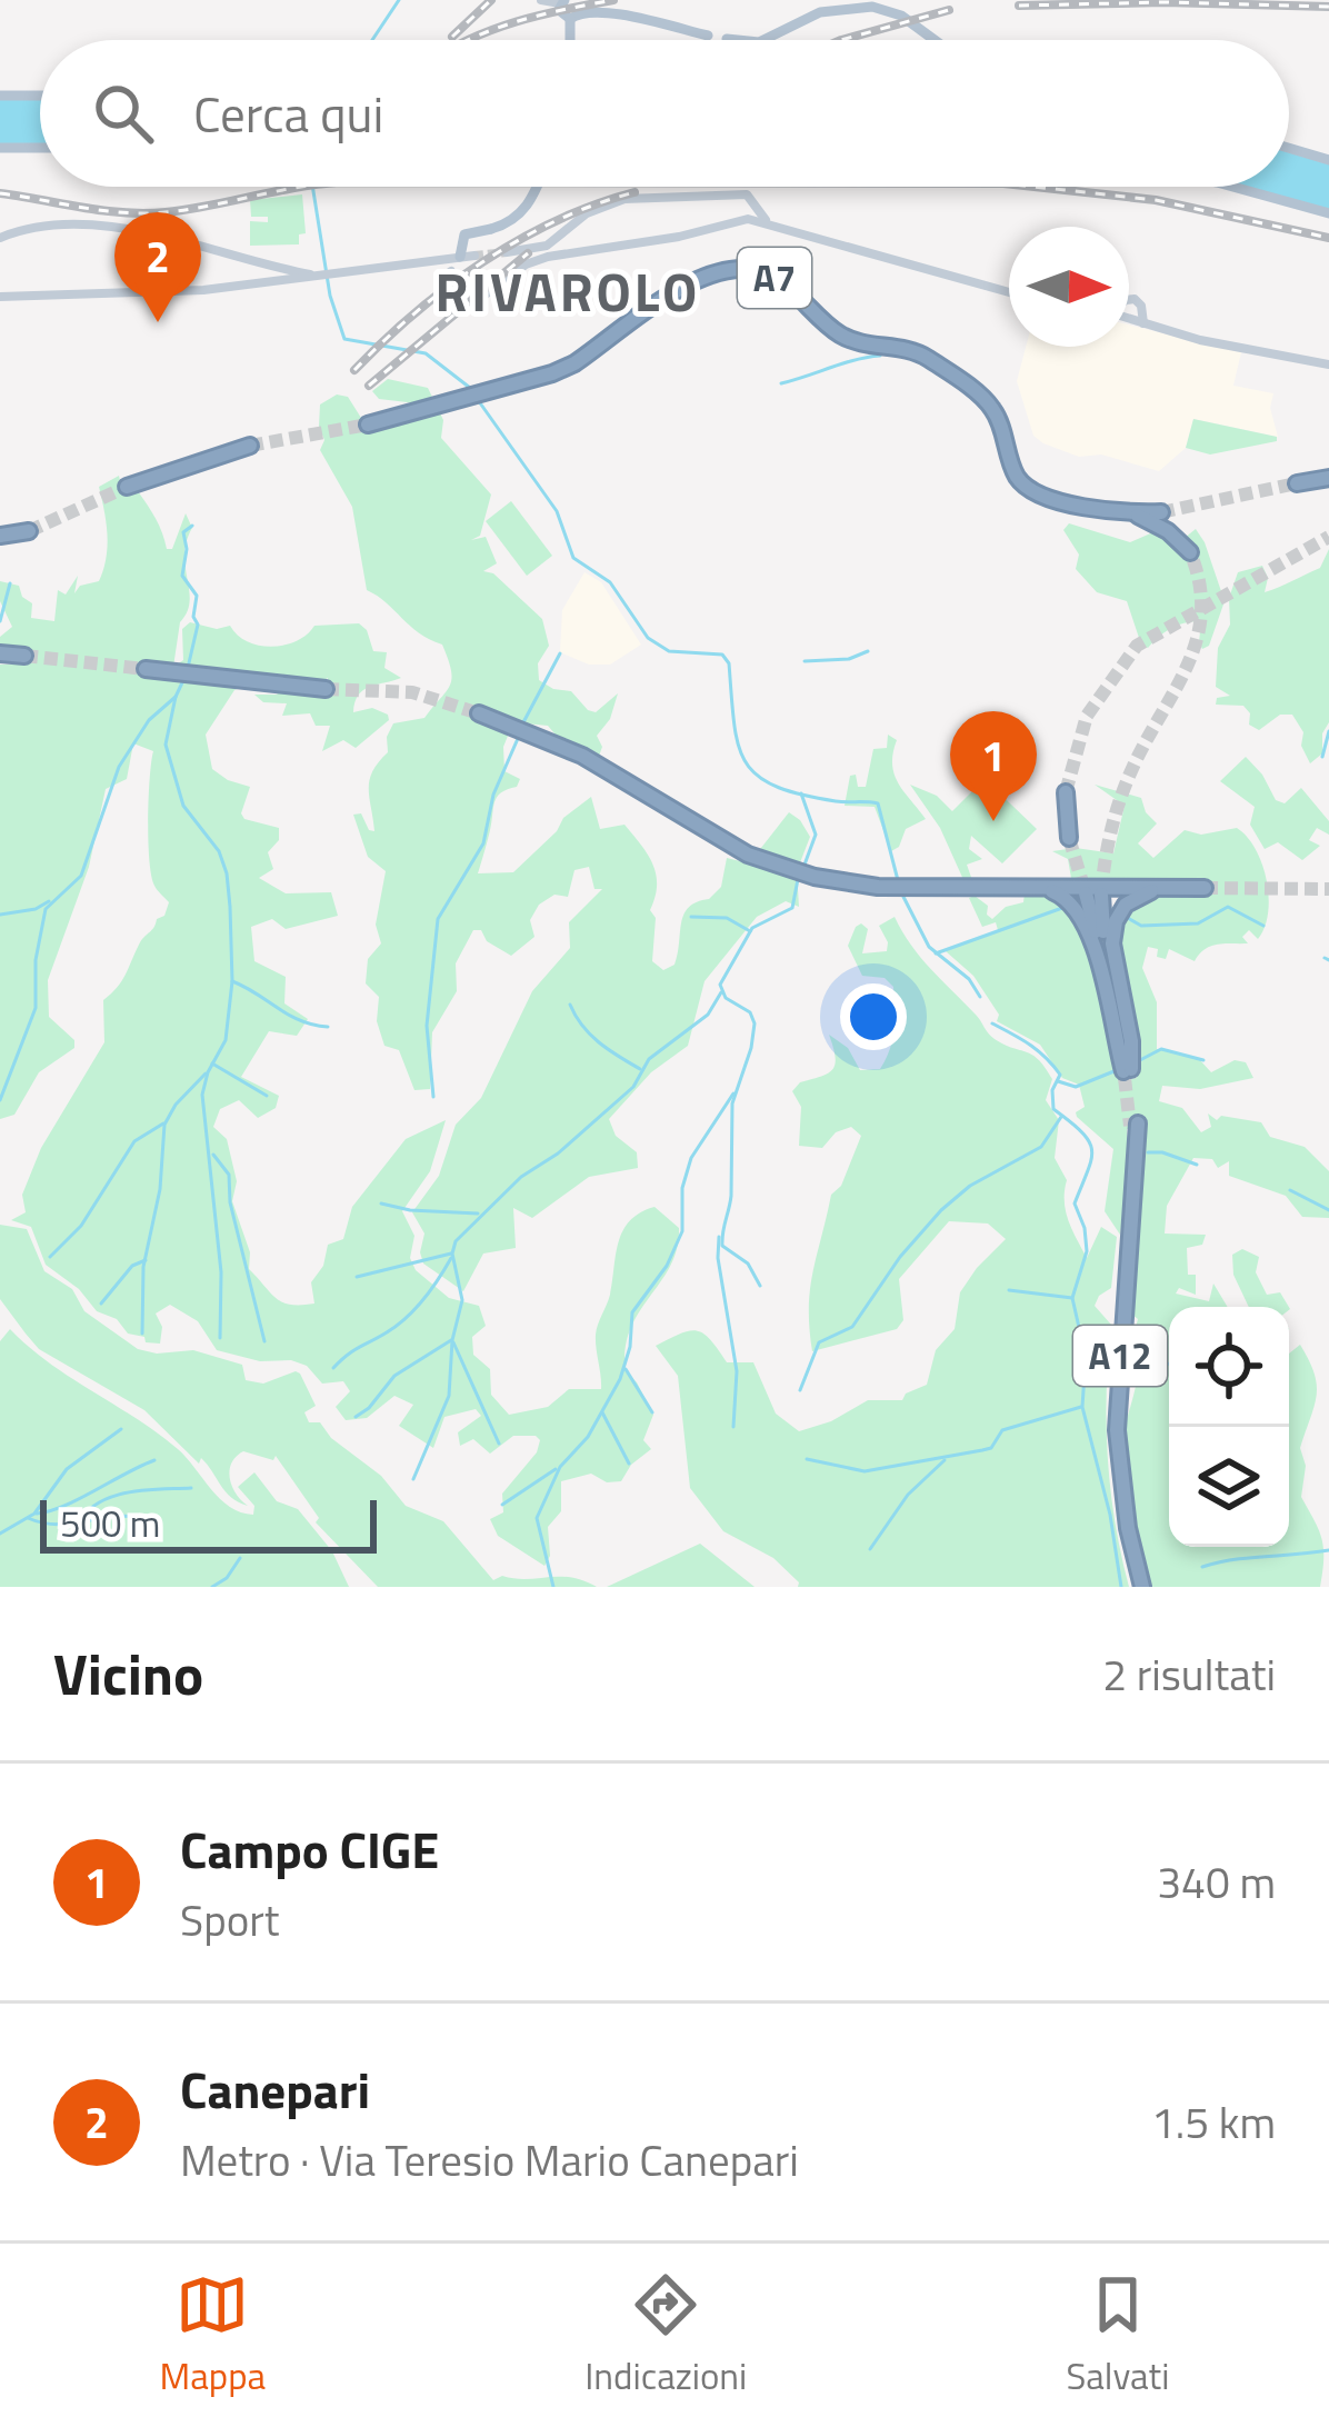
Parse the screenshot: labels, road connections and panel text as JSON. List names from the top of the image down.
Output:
{
  "streets": {
    "highway": ["A7", "A12"]
  },
  "districts": ["RIVAROLO"],
  "scale_bar": "500 m",
  "north": "right",
  "page": {
    "search": "Cerca qui",
    "pins": ["2", "1"],
    "scale": "500 m",
    "heading": ["Vicino", "2 risultati"],
    "list": [
      {
        "mark": "1",
        "name": "Campo CIGE",
        "note": "Sport",
        "value": "340 m"
      },
      {
        "mark": "2",
        "name": "Canepari",
        "note": "Metro · Via Teresio Mario Canepari",
        "value": "1.5 km"
      }
    ],
    "nav": ["Mappa", "Indicazioni", "Salvati"]
  }
}
